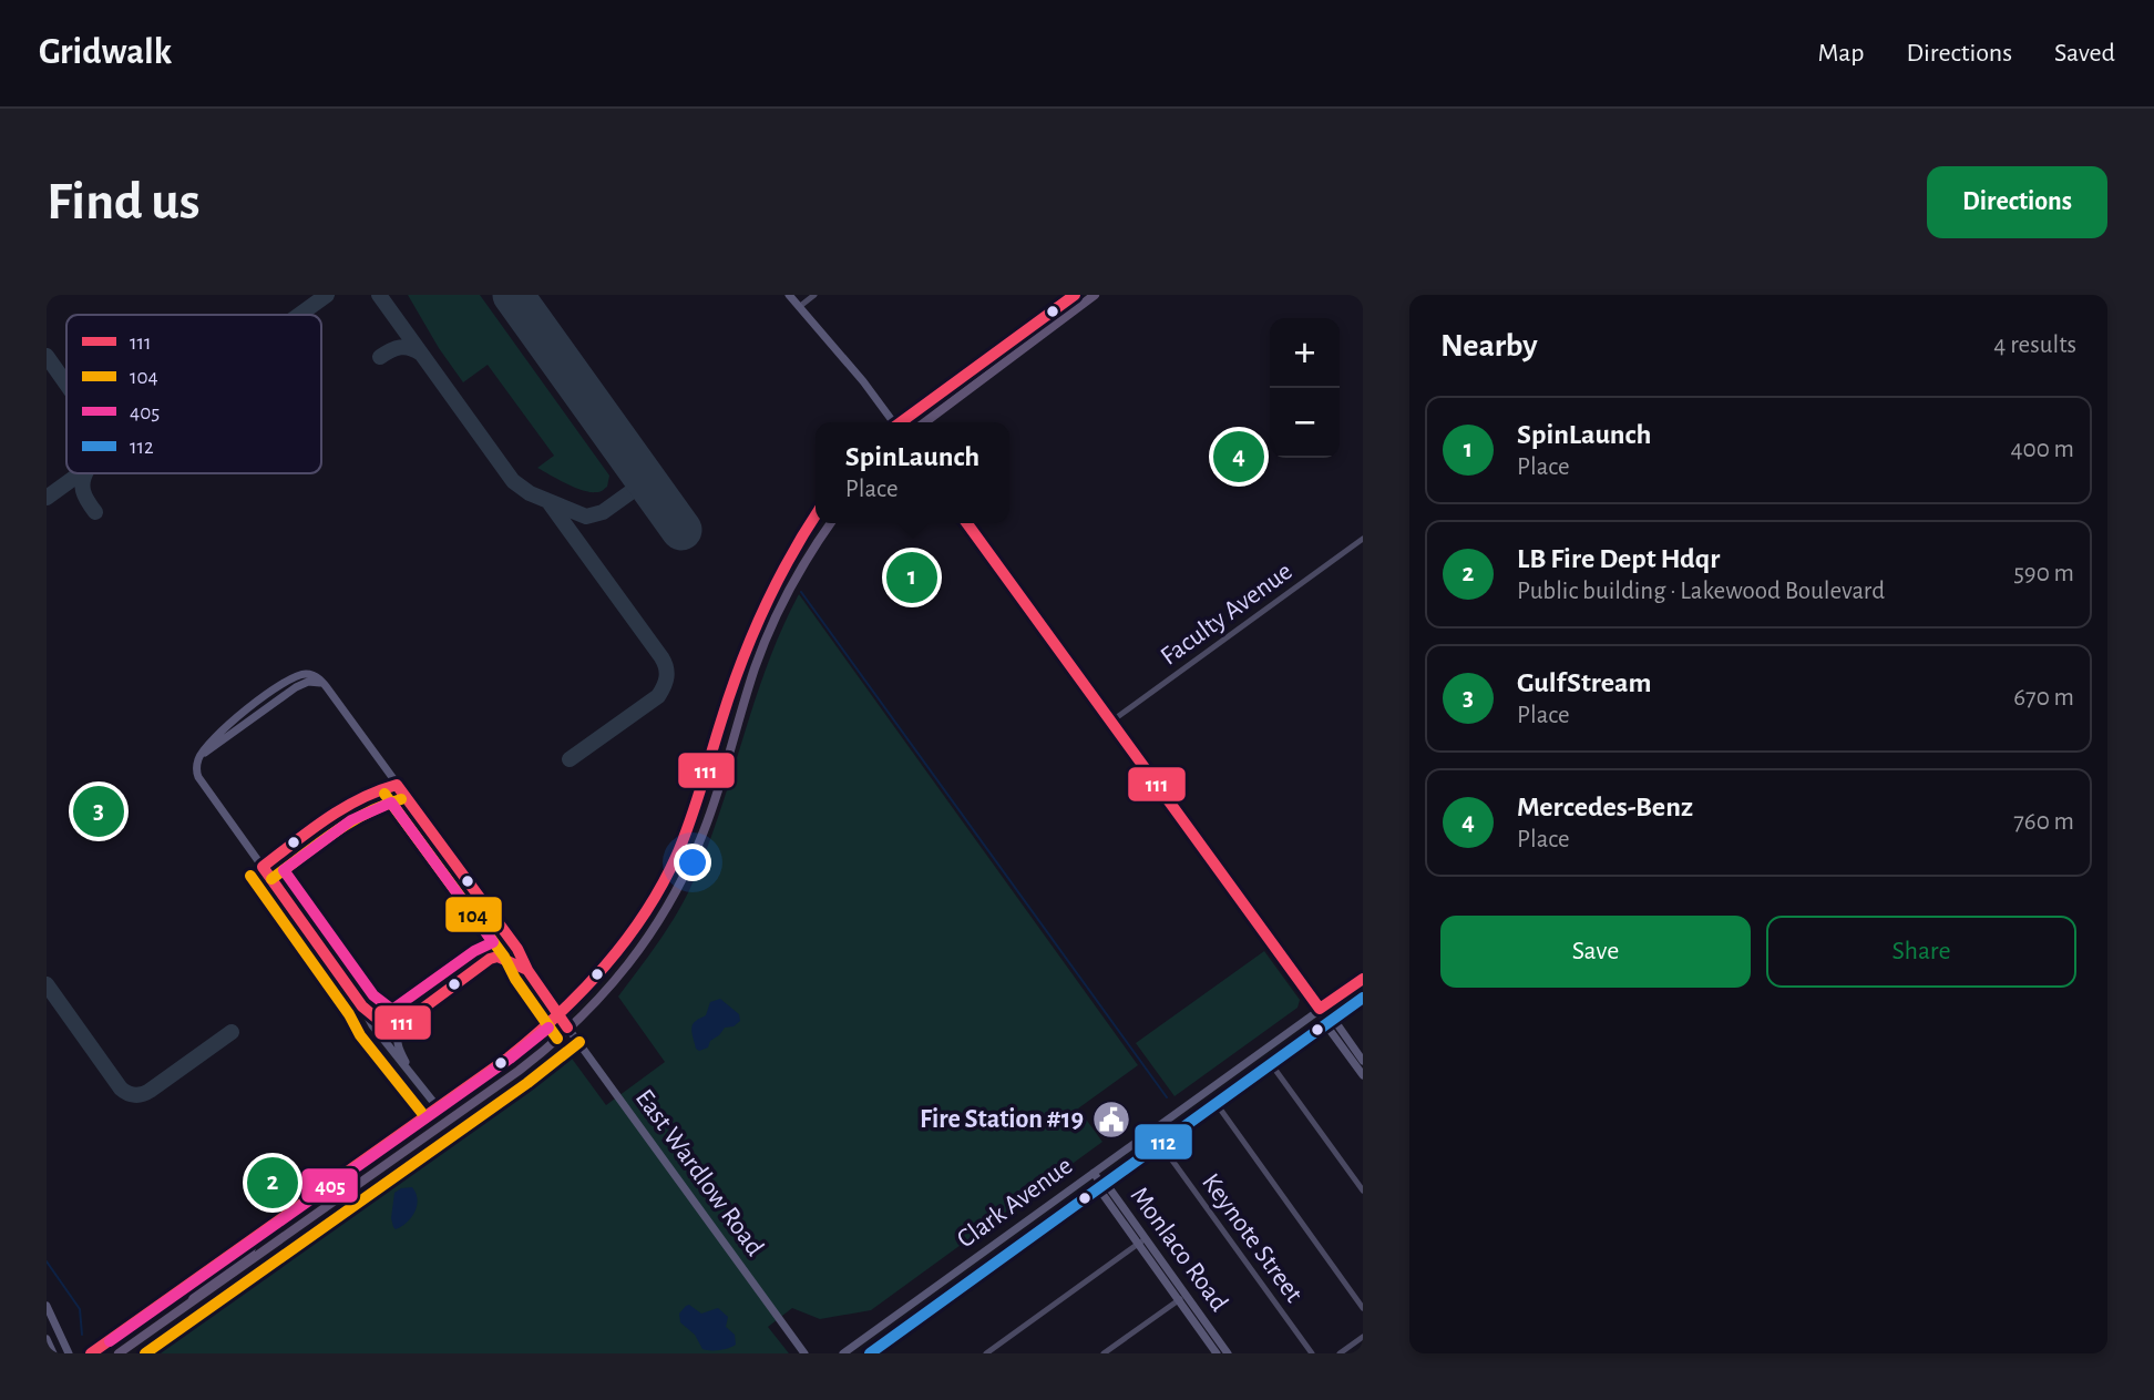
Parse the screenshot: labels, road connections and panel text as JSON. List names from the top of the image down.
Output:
{
  "streets": {
    "street": [
      "Faculty Avenue",
      "East Wardlow Road",
      "Clark Avenue",
      "Keynote Street",
      "Monlaco Road"
    ]
  },
  "crossings": [
    ["Clark Avenue", "Keynote Street"],
    ["Clark Avenue", "Monlaco Road"]
  ],
  "places": {
    "public building": ["Fire Station #19"]
  },
  "lines": [
    "transit line 111",
    "transit line 104",
    "transit line 405",
    "transit line 112"
  ],
  "legend": [
    "111",
    "104",
    "405",
    "112"
  ],
  "page": {
    "header": "Gridwalk",
    "nav": ["Map", "Directions", "Saved"],
    "buttons": [
      "Directions",
      ["Save", "Share"]
    ],
    "title": "Find us",
    "heading": ["Nearby", "4 results"],
    "map_buttons": ["+", "−"],
    "list": [
      {
        "mark": "1",
        "name": "SpinLaunch",
        "note": "Place",
        "value": "400 m"
      },
      {
        "mark": "2",
        "name": "LB Fire Dept Hdqr",
        "note": "Public building · Lakewood Boulevard",
        "value": "590 m"
      },
      {
        "mark": "3",
        "name": "GulfStream",
        "note": "Place",
        "value": "670 m"
      },
      {
        "mark": "4",
        "name": "Mercedes-Benz",
        "note": "Place",
        "value": "760 m"
      }
    ],
    "popup": ["SpinLaunch", "Place"],
    "pins": [
      "4",
      "1",
      "3",
      "2"
    ]
  }
}
